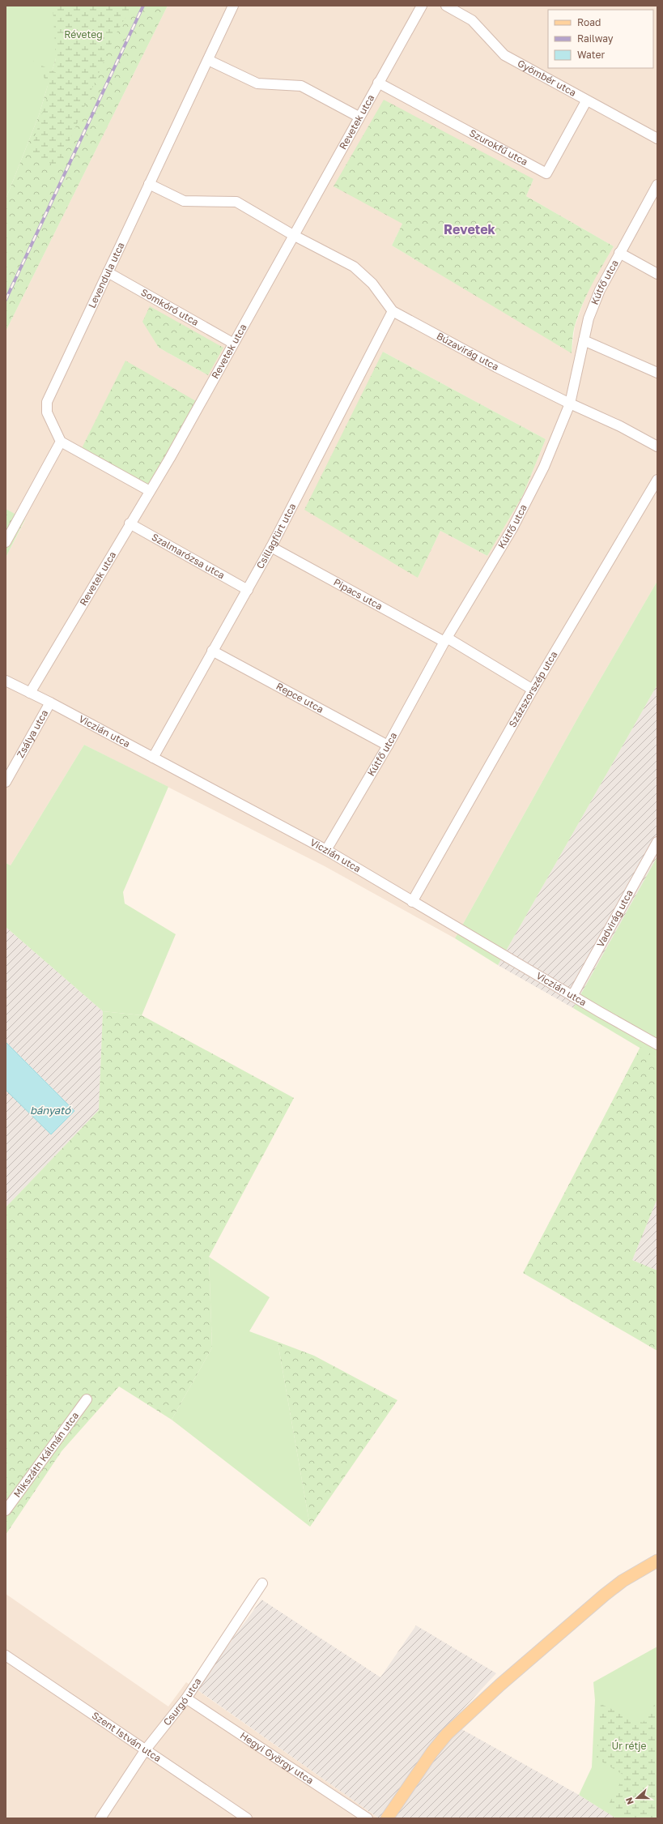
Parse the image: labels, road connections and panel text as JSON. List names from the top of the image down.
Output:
{
  "streets": {
    "street": [
      "Gyömbér utca",
      "Revetek utca",
      "Szurokfű utca",
      "Levendula utca",
      "Kútfő utca",
      "Somkóró utca",
      "Búzavirág utca",
      "Csillagfürt utca",
      "Szalmarózsa utca",
      "Pipacs utca",
      "Százszorszép utca",
      "Repce utca",
      "Viczián utca",
      "Zsálya utca",
      "Vadvirág utca",
      "Mikszáth Kálmán utca",
      "Csurgó utca",
      "Szent István utca",
      "Hegyi György utca"
    ]
  },
  "crossings": [
    ["Gyömbér utca", "Szurokfű utca"],
    ["Revetek utca", "Szurokfű utca"],
    ["Revetek utca", "Somkóró utca"],
    ["Revetek utca", "Búzavirág utca"],
    ["Revetek utca", "Szalmarózsa utca"],
    ["Revetek utca", "Viczián utca"],
    ["Levendula utca", "Somkóró utca"],
    ["Levendula utca", "Búzavirág utca"],
    ["Kútfő utca", "Búzavirág utca"],
    ["Kútfő utca", "Pipacs utca"],
    ["Kútfő utca", "Repce utca"],
    ["Kútfő utca", "Viczián utca"],
    ["Búzavirág utca", "Csillagfürt utca"],
    ["Csillagfürt utca", "Szalmarózsa utca"],
    ["Csillagfürt utca", "Pipacs utca"],
    ["Csillagfürt utca", "Repce utca"],
    ["Csillagfürt utca", "Viczián utca"],
    ["Pipacs utca", "Százszorszép utca"],
    ["Százszorszép utca", "Viczián utca"],
    ["Viczián utca", "Zsálya utca"],
    ["Viczián utca", "Vadvirág utca"],
    ["Csurgó utca", "Szent István utca"],
    ["Csurgó utca", "Hegyi György utca"]
  ],
  "districts": ["Revetek"],
  "water": ["bányató"],
  "parks": ["Réveteg", "Úr rétje"],
  "legend": ["Road", "Railway", "Water"],
  "north": "left"
}
